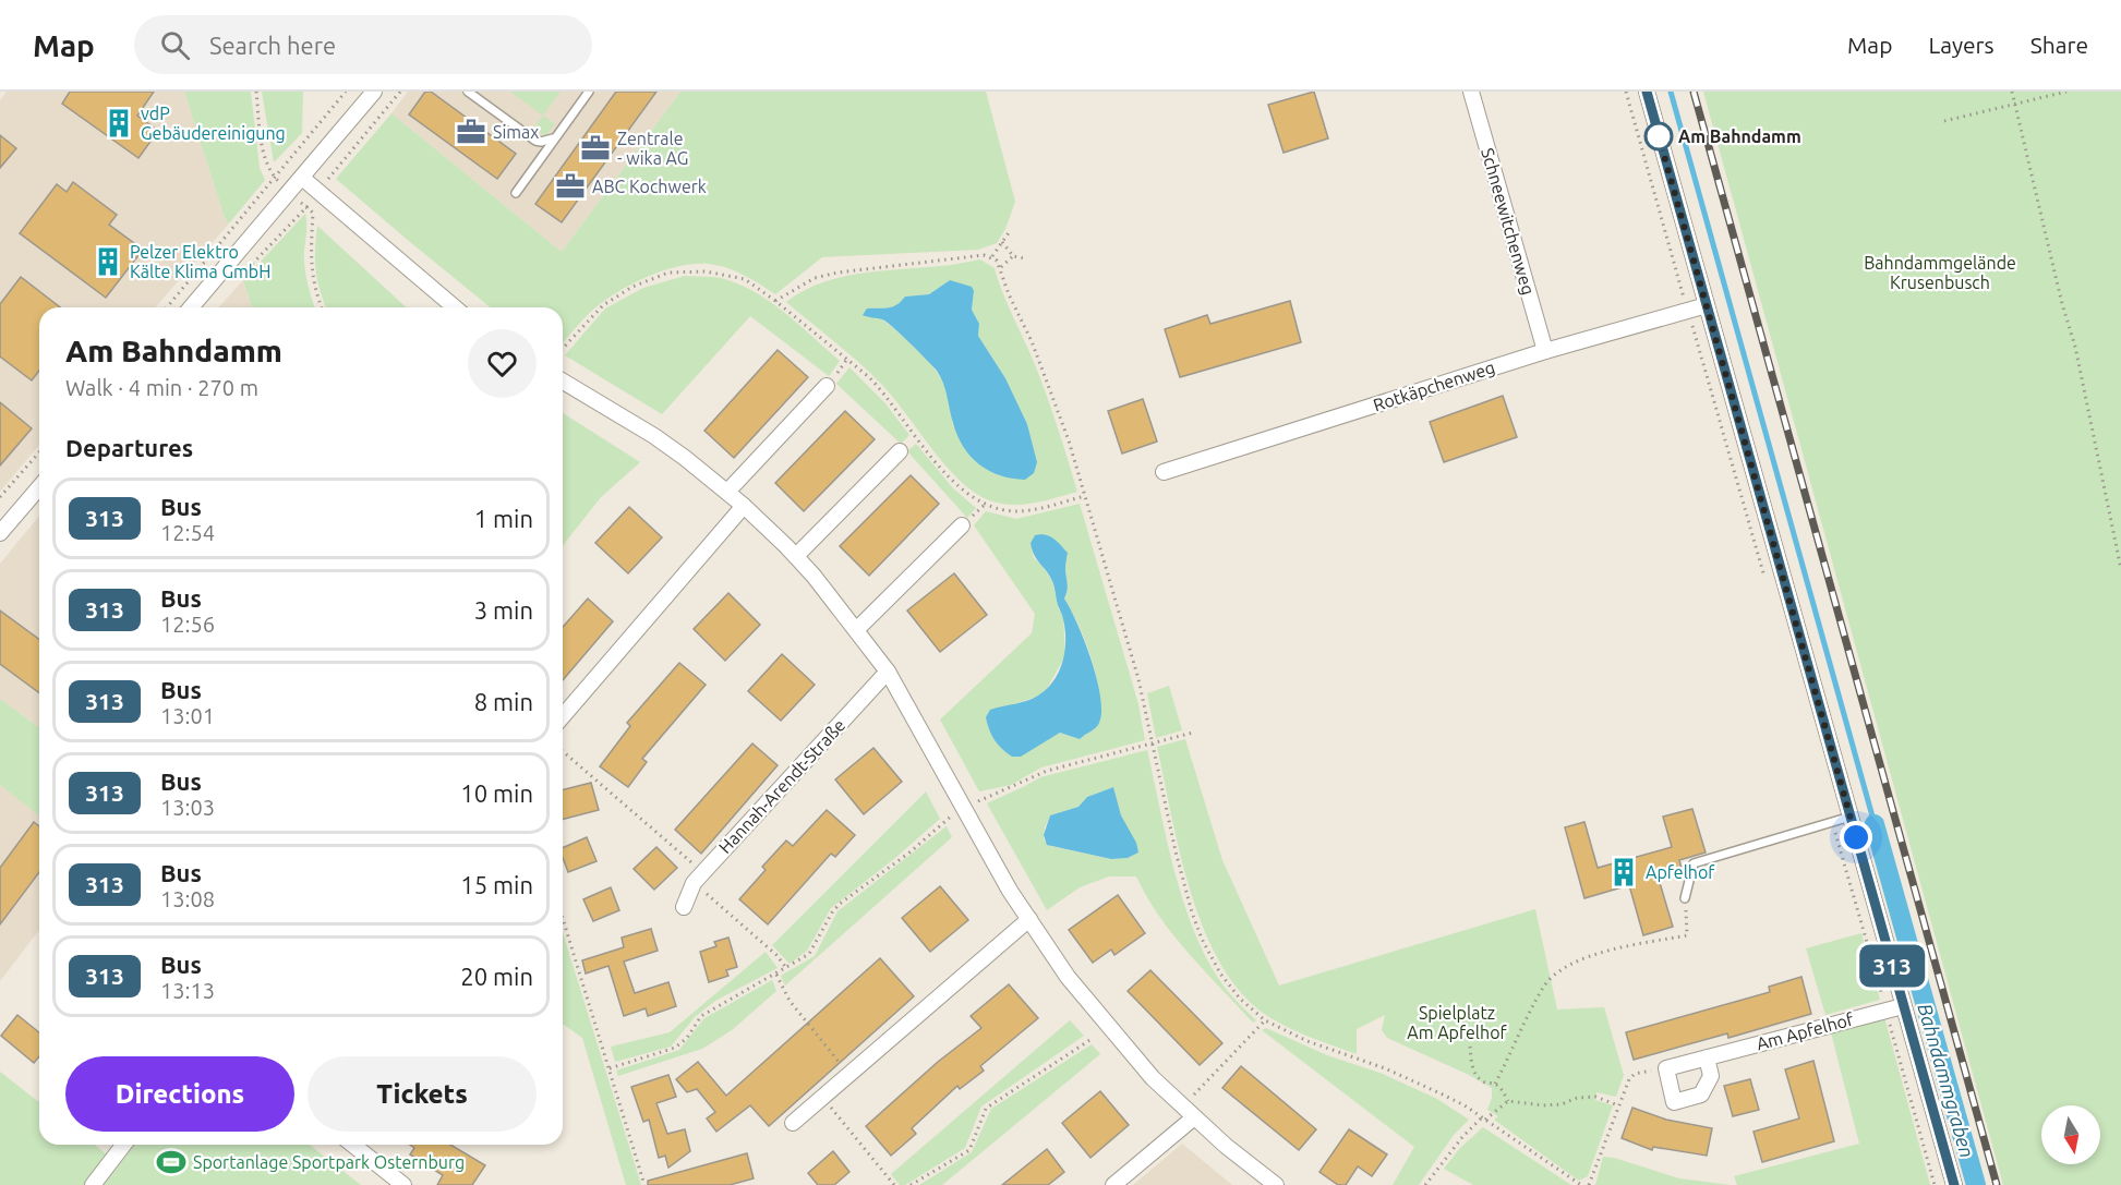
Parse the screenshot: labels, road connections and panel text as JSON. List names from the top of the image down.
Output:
{
  "streets": {
    "street": [
      "Schneewitchenweg",
      "Rotkäpchenweg",
      "Hannah-Arendt-Straße",
      "Am Apfelhof"
    ]
  },
  "crossings": [
    ["Schneewitchenweg", "Rotkäpchenweg"]
  ],
  "water": ["Bahndammgraben"],
  "parks": ["Bahndammgelände Krusenbusch", "Spielplatz Am Apfelhof"],
  "places": {
    "building": ["vdP Gebäudereinigung", "Pelzer Elektro Kälte Klima GmbH", "Apfelhof"],
    "office": ["Simax", "Zentrale - wika AG", "ABC Kochwerk"],
    "other": ["Am Bahndamm"],
    "sports": ["Sportanlage Sportpark Osternburg"]
  },
  "lines": ["bus line 313"],
  "north": "bottom",
  "page": {
    "header": "Map",
    "search": "Search here",
    "nav": ["Map", "Layers", "Share"],
    "on_map": "313",
    "heading": [
      ["Am Bahndamm", "Walk · 4 min · 270 m"],
      "Departures"
    ],
    "list": [
      {
        "mark": "313",
        "name": "Bus",
        "note": "12:54",
        "value": "1 min"
      },
      {
        "mark": "313",
        "name": "Bus",
        "note": "12:56",
        "value": "3 min"
      },
      {
        "mark": "313",
        "name": "Bus",
        "note": "13:01",
        "value": "8 min"
      },
      {
        "mark": "313",
        "name": "Bus",
        "note": "13:03",
        "value": "10 min"
      },
      {
        "mark": "313",
        "name": "Bus",
        "note": "13:08",
        "value": "15 min"
      },
      {
        "mark": "313",
        "name": "Bus",
        "note": "13:13",
        "value": "20 min"
      }
    ],
    "buttons": ["Directions", "Tickets"]
  }
}
